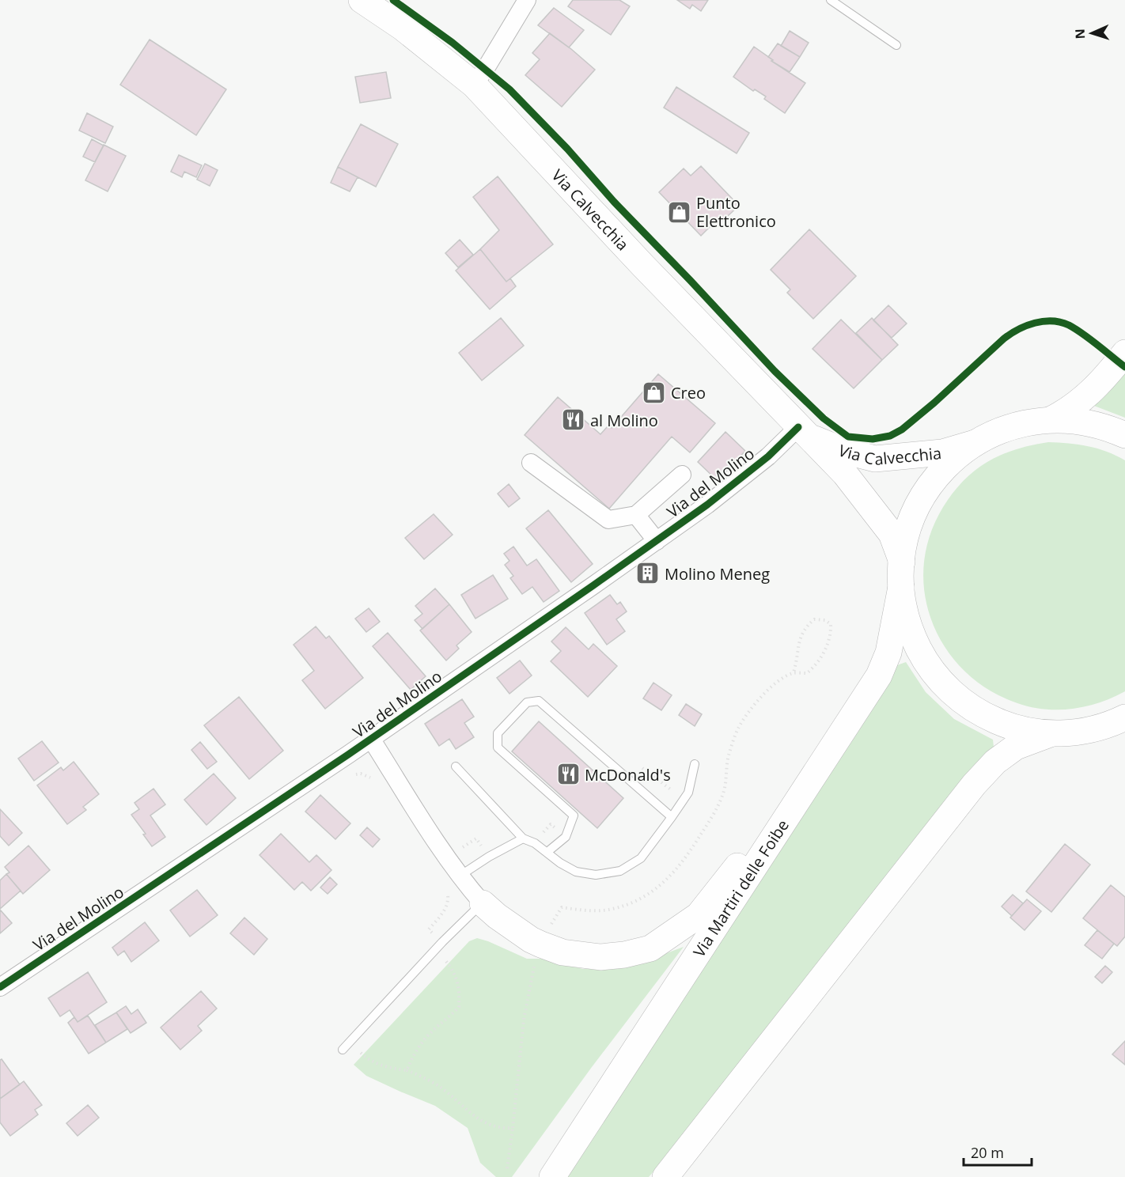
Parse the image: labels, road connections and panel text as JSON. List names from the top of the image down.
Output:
{
  "streets": {
    "main road": ["Via Calvecchia", "Via Martiri delle Foibe"],
    "street": ["Via del Molino"]
  },
  "crossings": [
    ["Via Calvecchia", "Via del Molino"]
  ],
  "places": {
    "shop": ["Punto Elettronico", "Creo"],
    "restaurant": ["al Molino", "McDonald's"],
    "building": ["Molino Meneg"]
  },
  "scale_bar": "20 m",
  "north": "left"
}
